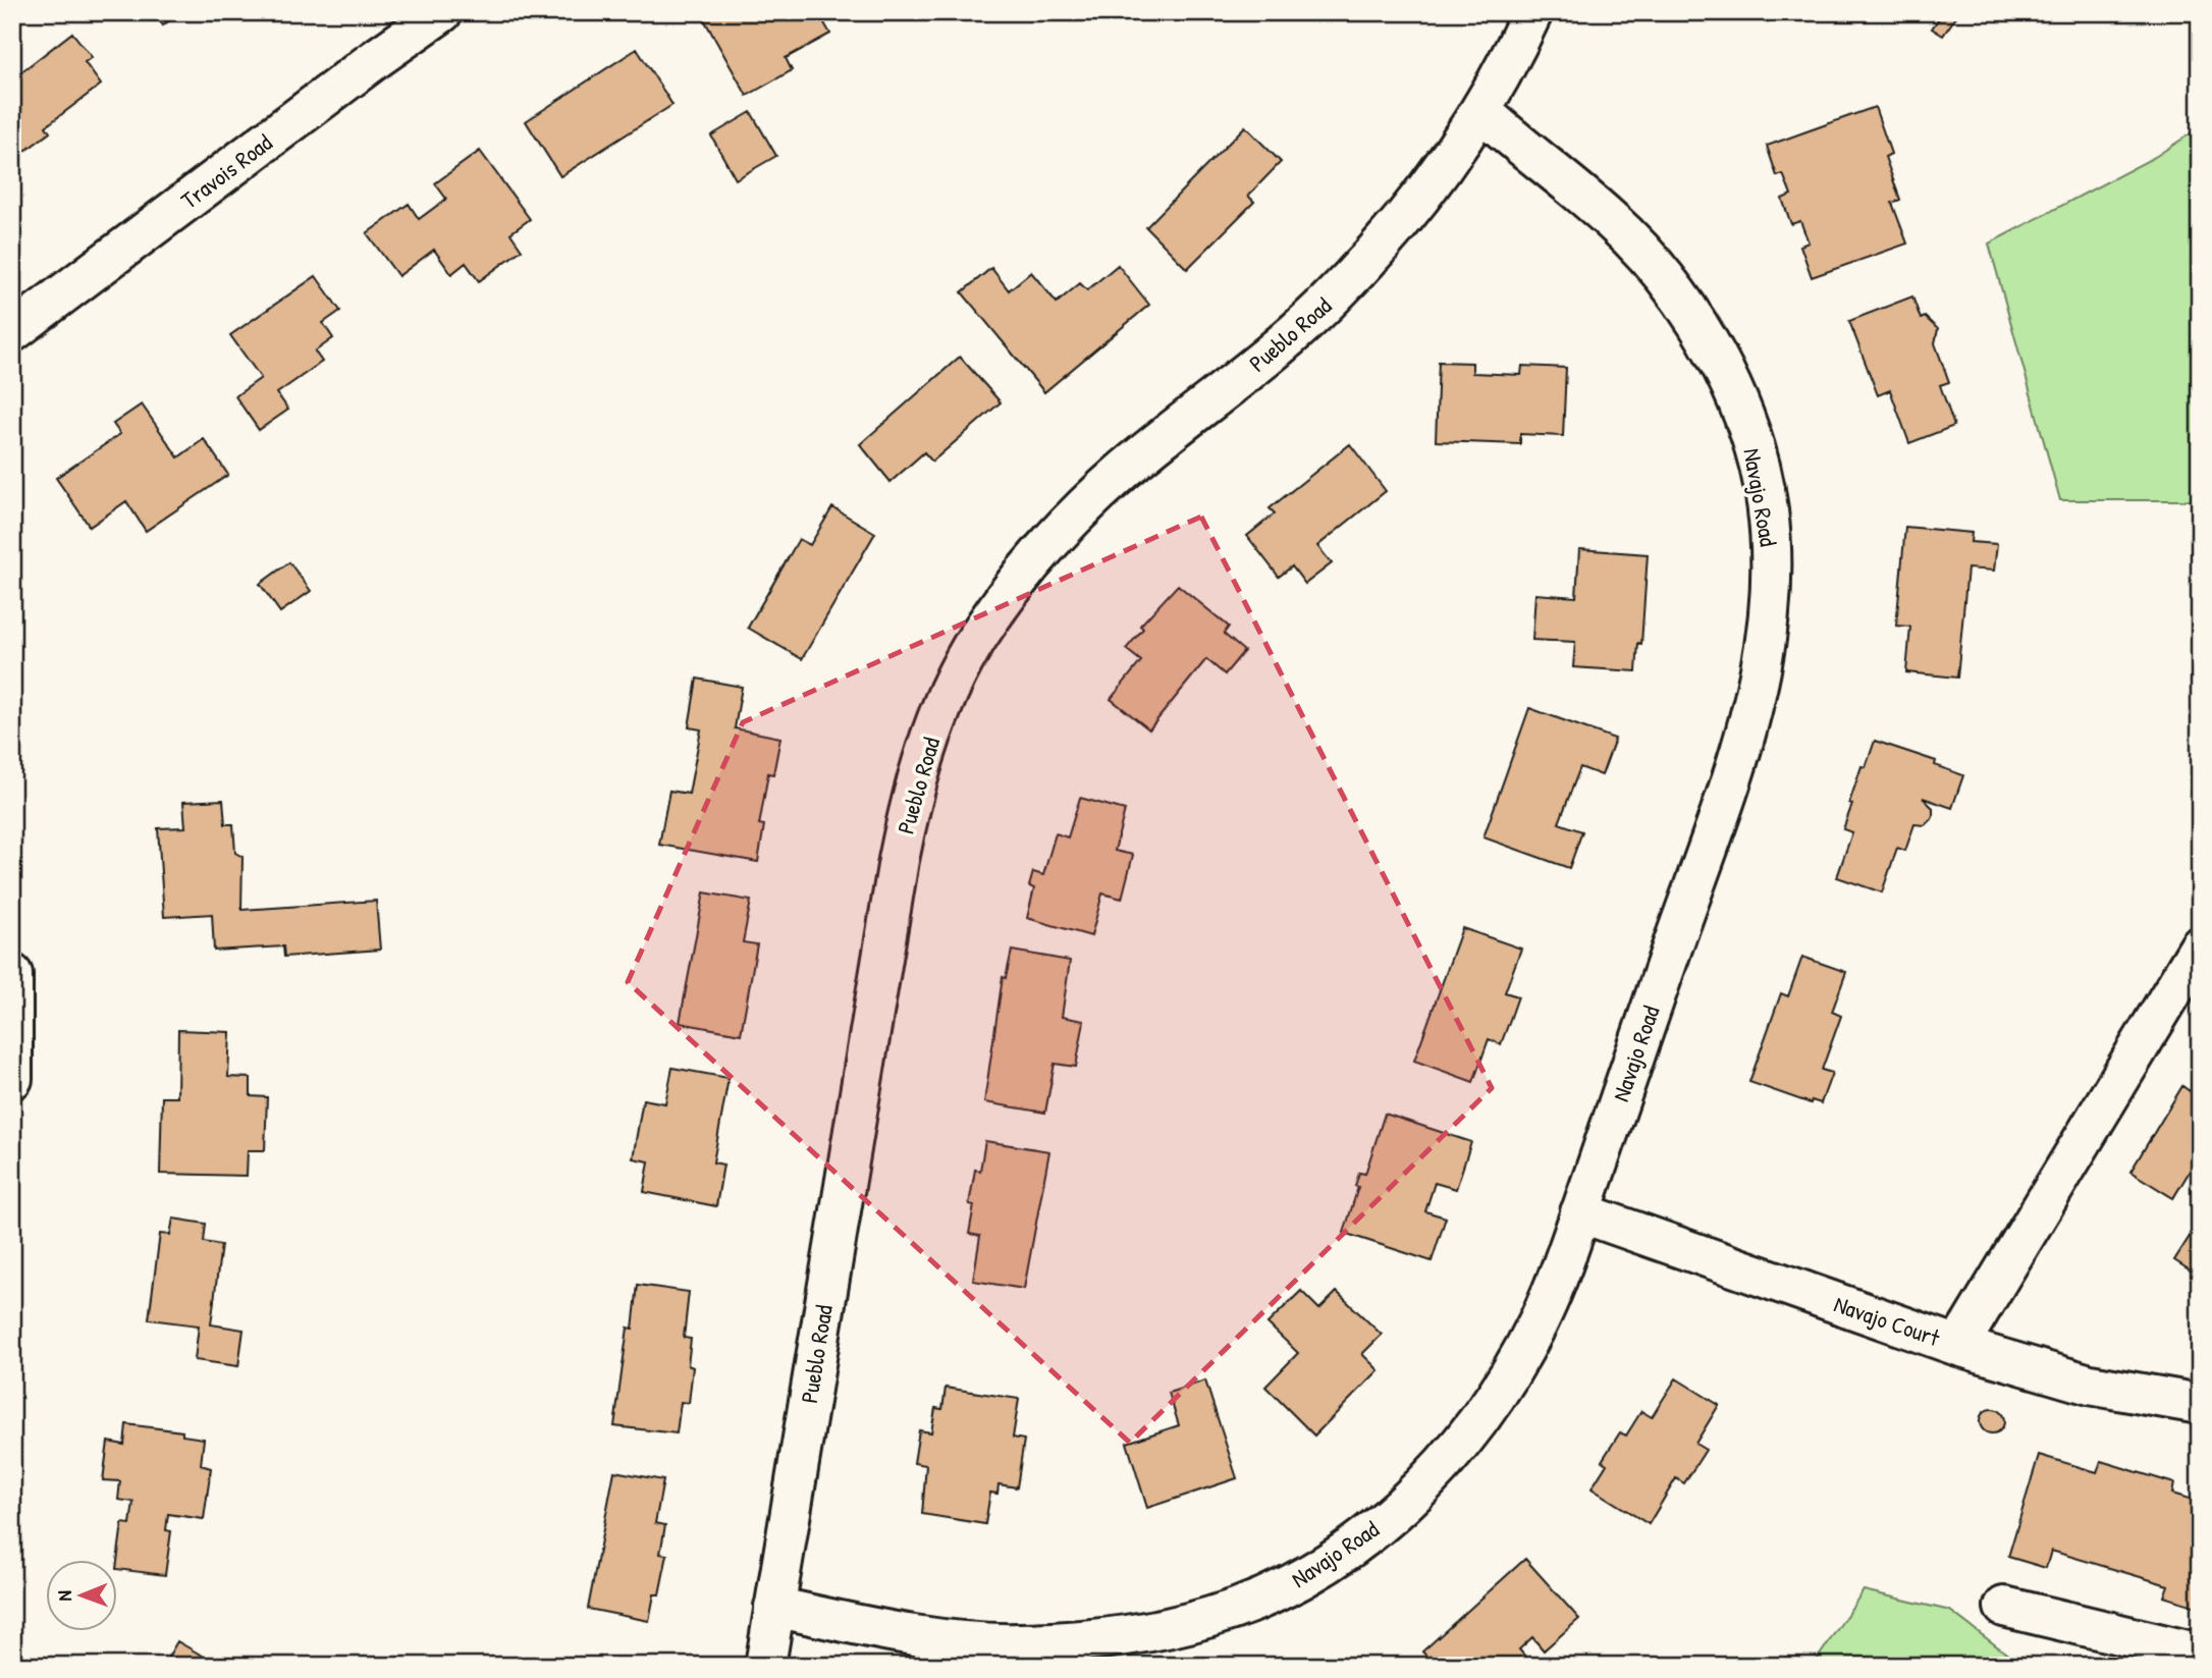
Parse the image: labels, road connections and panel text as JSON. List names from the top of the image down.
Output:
{
  "streets": {
    "street": [
      "Travois Road",
      "Pueblo Road",
      "Navajo Road",
      "Navajo Court"
    ]
  },
  "crossings": [
    ["Pueblo Road", "Navajo Road"],
    ["Navajo Road", "Navajo Court"]
  ],
  "north": "left"
}
